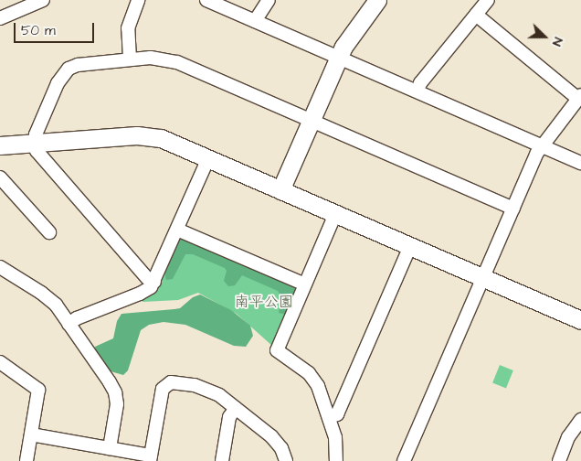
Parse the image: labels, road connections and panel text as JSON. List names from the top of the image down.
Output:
{
  "parks": ["南平公園"],
  "scale_bar": "50 m",
  "north": "right"
}
